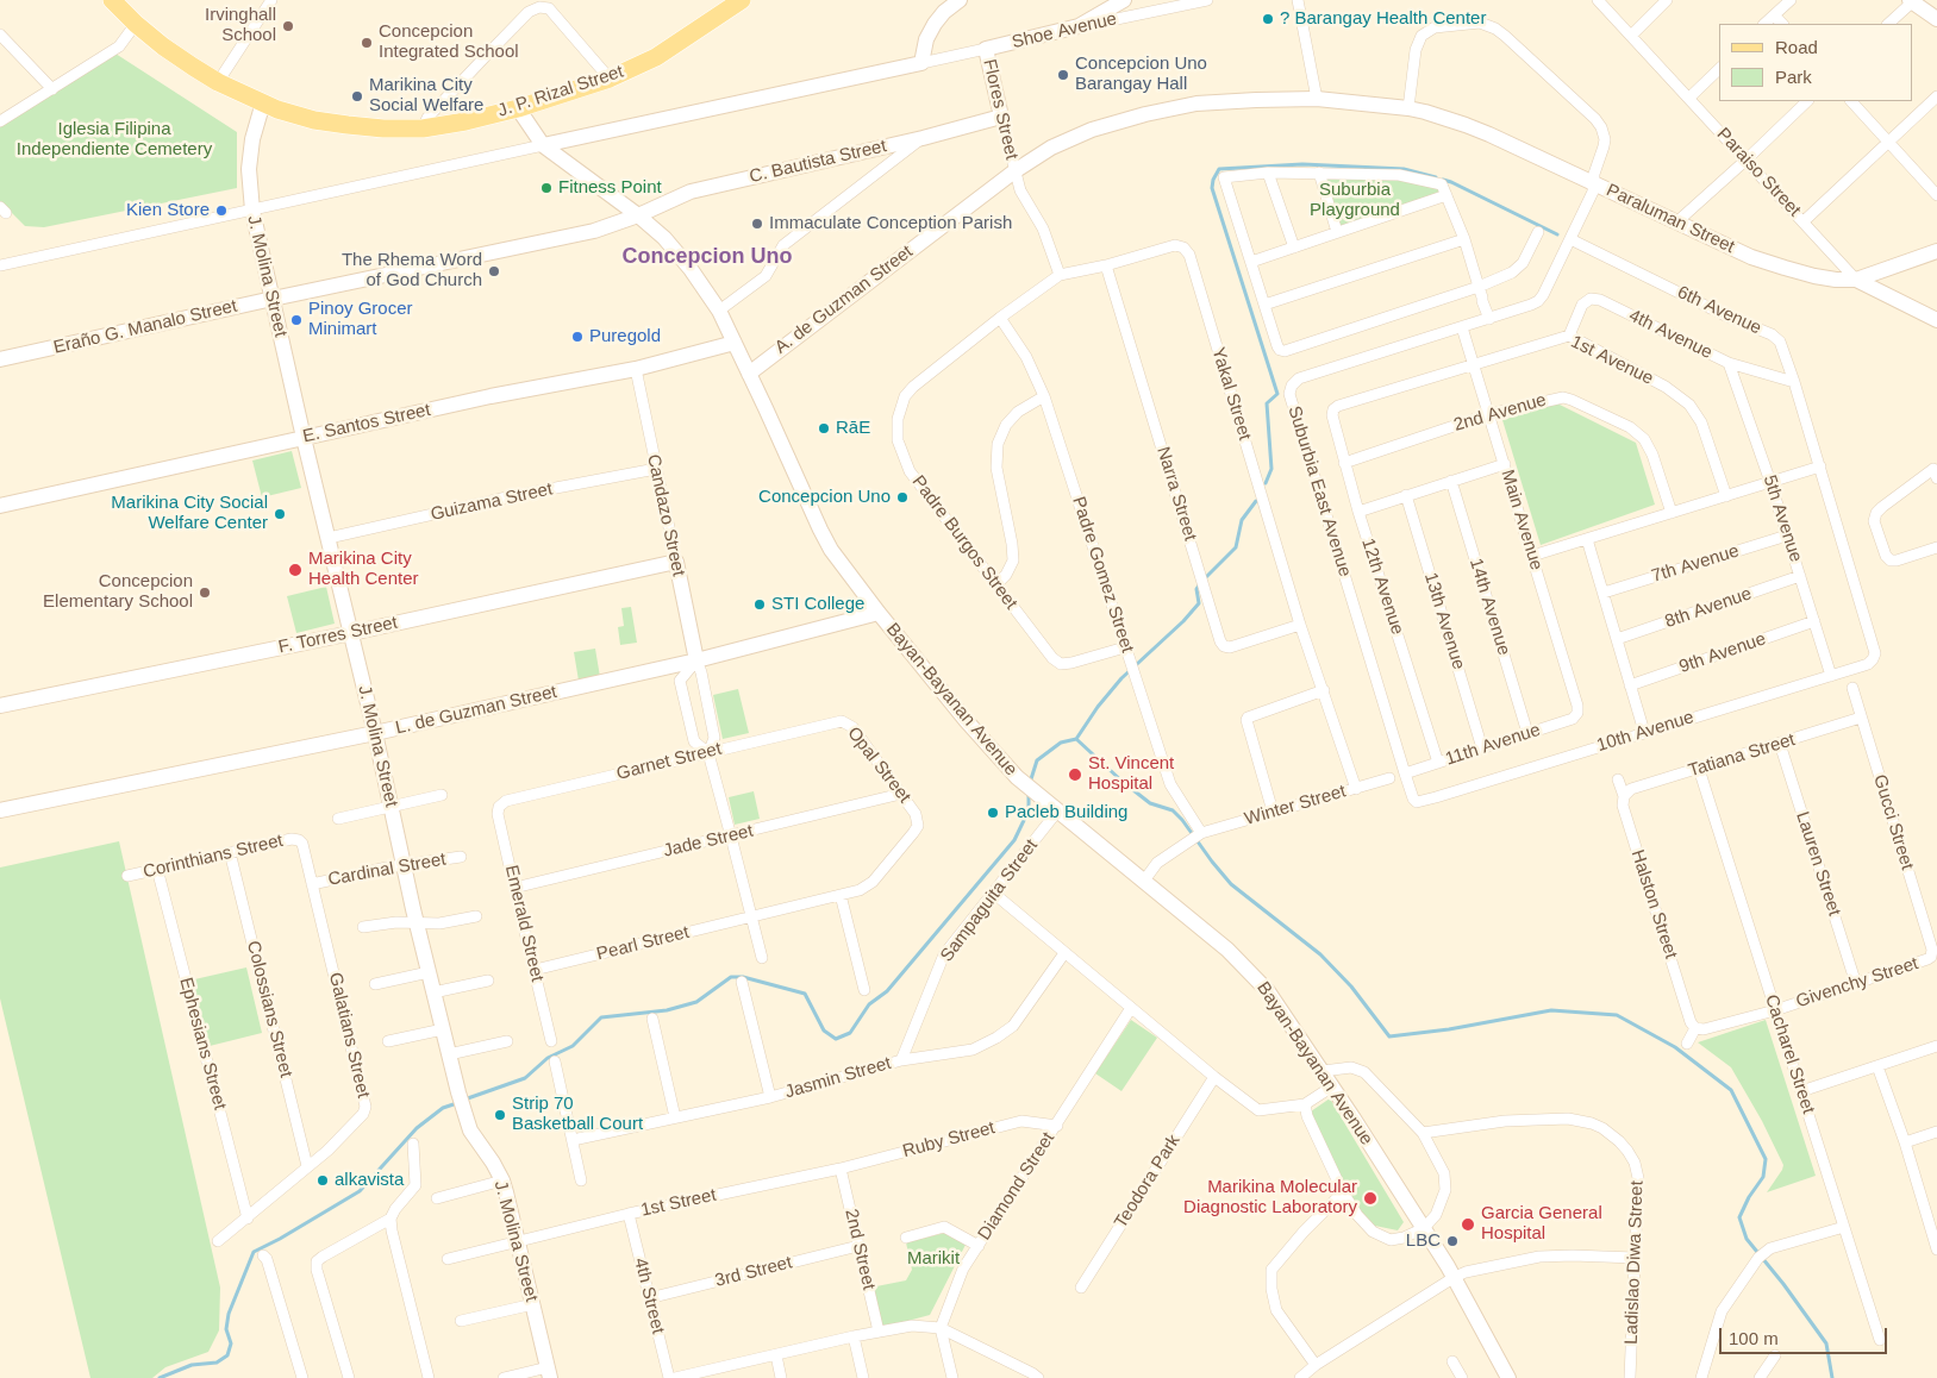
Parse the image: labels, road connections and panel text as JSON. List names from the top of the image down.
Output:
{
  "streets": {
    "main road": ["J. P. Rizal Street"],
    "street": [
      "Shoe Avenue",
      "Flores Street",
      "C. Bautista Street",
      "Paraiso Street",
      "Paraluman Street",
      "J. Molina Street",
      "A. de Guzman Street",
      "6th Avenue",
      "Eraño G. Manalo Street",
      "4th Avenue",
      "1st Avenue",
      "Yakal Street",
      "2nd Avenue",
      "E. Santos Street",
      "Suburbia East Avenue",
      "Narra Street",
      "Guizama Street",
      "Candazo Street",
      "5th Avenue",
      "Main Avenue",
      "Padre Burgos Street",
      "7th Avenue",
      "Padre Gomez Street",
      "12th Avenue",
      "14th Avenue",
      "8th Avenue",
      "13th Avenue",
      "F. Torres Street",
      "9th Avenue",
      "Bayan-Bayanan Avenue",
      "L. de Guzman Street",
      "10th Avenue",
      "11th Avenue",
      "Tatiana Street",
      "Garnet Street",
      "Opal Street",
      "Winter Street",
      "Gucci Street",
      "Jade Street",
      "Corinthians Street",
      "Lauren Street",
      "Cardinal Street",
      "Sampaguita Street",
      "Halston Street",
      "Emerald Street",
      "Pearl Street",
      "Givenchy Street",
      "Colossians Street",
      "Galatians Street",
      "Ephesians Street",
      "Cacharel Street",
      "Jasmin Street",
      "Ruby Street",
      "Teodora Park",
      "Diamond Street",
      "1st Street",
      "2nd Street",
      "Ladislao Diwa Street",
      "3rd Street",
      "4th Street"
    ]
  },
  "crossings": [
    ["Shoe Avenue", "Flores Street"],
    ["J. P. Rizal Street", "J. Molina Street"],
    ["J. P. Rizal Street", "Bayan-Bayanan Avenue"],
    ["Flores Street", "C. Bautista Street"],
    ["Flores Street", "A. de Guzman Street"],
    ["Flores Street", "Yakal Street"],
    ["Flores Street", "Padre Burgos Street"],
    ["C. Bautista Street", "Eraño G. Manalo Street"],
    ["C. Bautista Street", "Bayan-Bayanan Avenue"],
    ["Paraiso Street", "Paraluman Street"],
    ["Paraluman Street", "A. de Guzman Street"],
    ["Paraluman Street", "Suburbia East Avenue"],
    ["J. Molina Street", "Eraño G. Manalo Street"],
    ["J. Molina Street", "E. Santos Street"],
    ["J. Molina Street", "Guizama Street"],
    ["J. Molina Street", "F. Torres Street"],
    ["J. Molina Street", "L. de Guzman Street"],
    ["J. Molina Street", "Cardinal Street"],
    ["J. Molina Street", "1st Street"],
    ["A. de Guzman Street", "Bayan-Bayanan Avenue"],
    ["6th Avenue", "4th Avenue"],
    ["6th Avenue", "Suburbia East Avenue"],
    ["6th Avenue", "10th Avenue"],
    ["Eraño G. Manalo Street", "Bayan-Bayanan Avenue"],
    ["4th Avenue", "1st Avenue"],
    ["4th Avenue", "5th Avenue"],
    ["1st Avenue", "Main Avenue"],
    ["1st Avenue", "12th Avenue"],
    ["Yakal Street", "Narra Street"],
    ["Yakal Street", "Padre Burgos Street"],
    ["Yakal Street", "Winter Street"],
    ["2nd Avenue", "Main Avenue"],
    ["2nd Avenue", "12th Avenue"],
    ["E. Santos Street", "Candazo Street"],
    ["E. Santos Street", "Bayan-Bayanan Avenue"],
    ["Suburbia East Avenue", "Main Avenue"],
    ["Suburbia East Avenue", "10th Avenue"],
    ["Suburbia East Avenue", "11th Avenue"],
    ["Guizama Street", "Candazo Street"],
    ["Candazo Street", "F. Torres Street"],
    ["Candazo Street", "L. de Guzman Street"],
    ["5th Avenue", "7th Avenue"],
    ["5th Avenue", "8th Avenue"],
    ["5th Avenue", "9th Avenue"],
    ["5th Avenue", "10th Avenue"],
    ["Main Avenue", "11th Avenue"],
    ["Padre Burgos Street", "Padre Gomez Street"],
    ["Padre Gomez Street", "Winter Street"],
    ["12th Avenue", "11th Avenue"],
    ["14th Avenue", "11th Avenue"],
    ["13th Avenue", "11th Avenue"],
    ["Bayan-Bayanan Avenue", "L. de Guzman Street"],
    ["Bayan-Bayanan Avenue", "Sampaguita Street"],
    ["Tatiana Street", "Gucci Street"],
    ["Tatiana Street", "Lauren Street"],
    ["Tatiana Street", "Halston Street"],
    ["Tatiana Street", "Cacharel Street"],
    ["Garnet Street", "Opal Street"],
    ["Garnet Street", "Emerald Street"],
    ["Opal Street", "Jade Street"],
    ["Opal Street", "Pearl Street"],
    ["Gucci Street", "Givenchy Street"],
    ["Jade Street", "Emerald Street"],
    ["Corinthians Street", "Colossians Street"],
    ["Corinthians Street", "Galatians Street"],
    ["Corinthians Street", "Ephesians Street"],
    ["Lauren Street", "Givenchy Street"],
    ["Cardinal Street", "Galatians Street"],
    ["Sampaguita Street", "Jasmin Street"],
    ["Halston Street", "Givenchy Street"],
    ["Emerald Street", "Pearl Street"],
    ["Givenchy Street", "Cacharel Street"],
    ["Colossians Street", "Galatians Street"],
    ["Galatians Street", "Ephesians Street"],
    ["Ruby Street", "Diamond Street"],
    ["Ruby Street", "1st Street"],
    ["Ruby Street", "2nd Street"],
    ["1st Street", "2nd Street"],
    ["1st Street", "4th Street"],
    ["2nd Street", "3rd Street"],
    ["3rd Street", "4th Street"]
  ],
  "districts": ["Concepcion Uno"],
  "parks": ["Iglesia Filipina Independiente Cemetery", "Suburbia Playground", "Marikit"],
  "places": [
    "? Barangay Health Center",
    "Irvinghall School",
    "Concepcion Integrated School",
    "Concepcion Uno Barangay Hall",
    "Marikina City Social Welfare",
    "Fitness Point",
    "Kien Store",
    "Immaculate Conception Parish",
    "The Rhema Word of God Church",
    "Pinoy Grocer Minimart",
    "Puregold",
    "RāE",
    "Concepcion Uno",
    "Marikina City Social Welfare Center",
    "Marikina City Health Center",
    "Concepcion Elementary School",
    "STI College",
    "St. Vincent Hospital",
    "Pacleb Building",
    "Strip 70 Basketball Court",
    "alkavista",
    "Marikina Molecular Diagnostic Laboratory",
    "Garcia General Hospital",
    "LBC"
  ],
  "legend": ["Road", "Park"],
  "scale_bar": "100 m"
}
